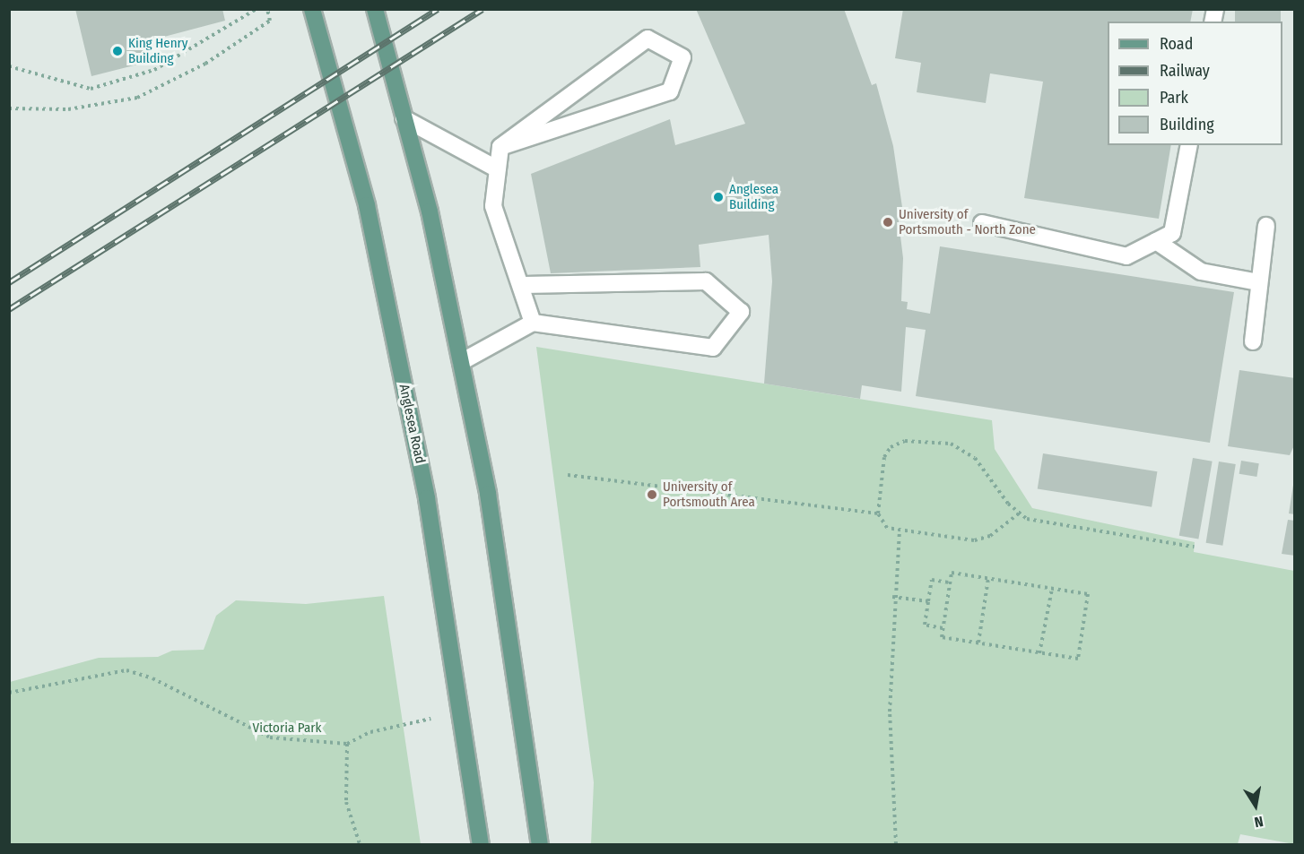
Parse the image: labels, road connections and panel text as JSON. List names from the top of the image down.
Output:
{
  "streets": {
    "main road": ["Anglesea Road"]
  },
  "parks": ["Victoria Park"],
  "places": [
    "King Henry Building",
    "Anglesea Building",
    "University of Portsmouth - North Zone",
    "University of Portsmouth Area"
  ],
  "legend": [
    "Road",
    "Railway",
    "Park",
    "Building"
  ],
  "north": "bottom"
}
